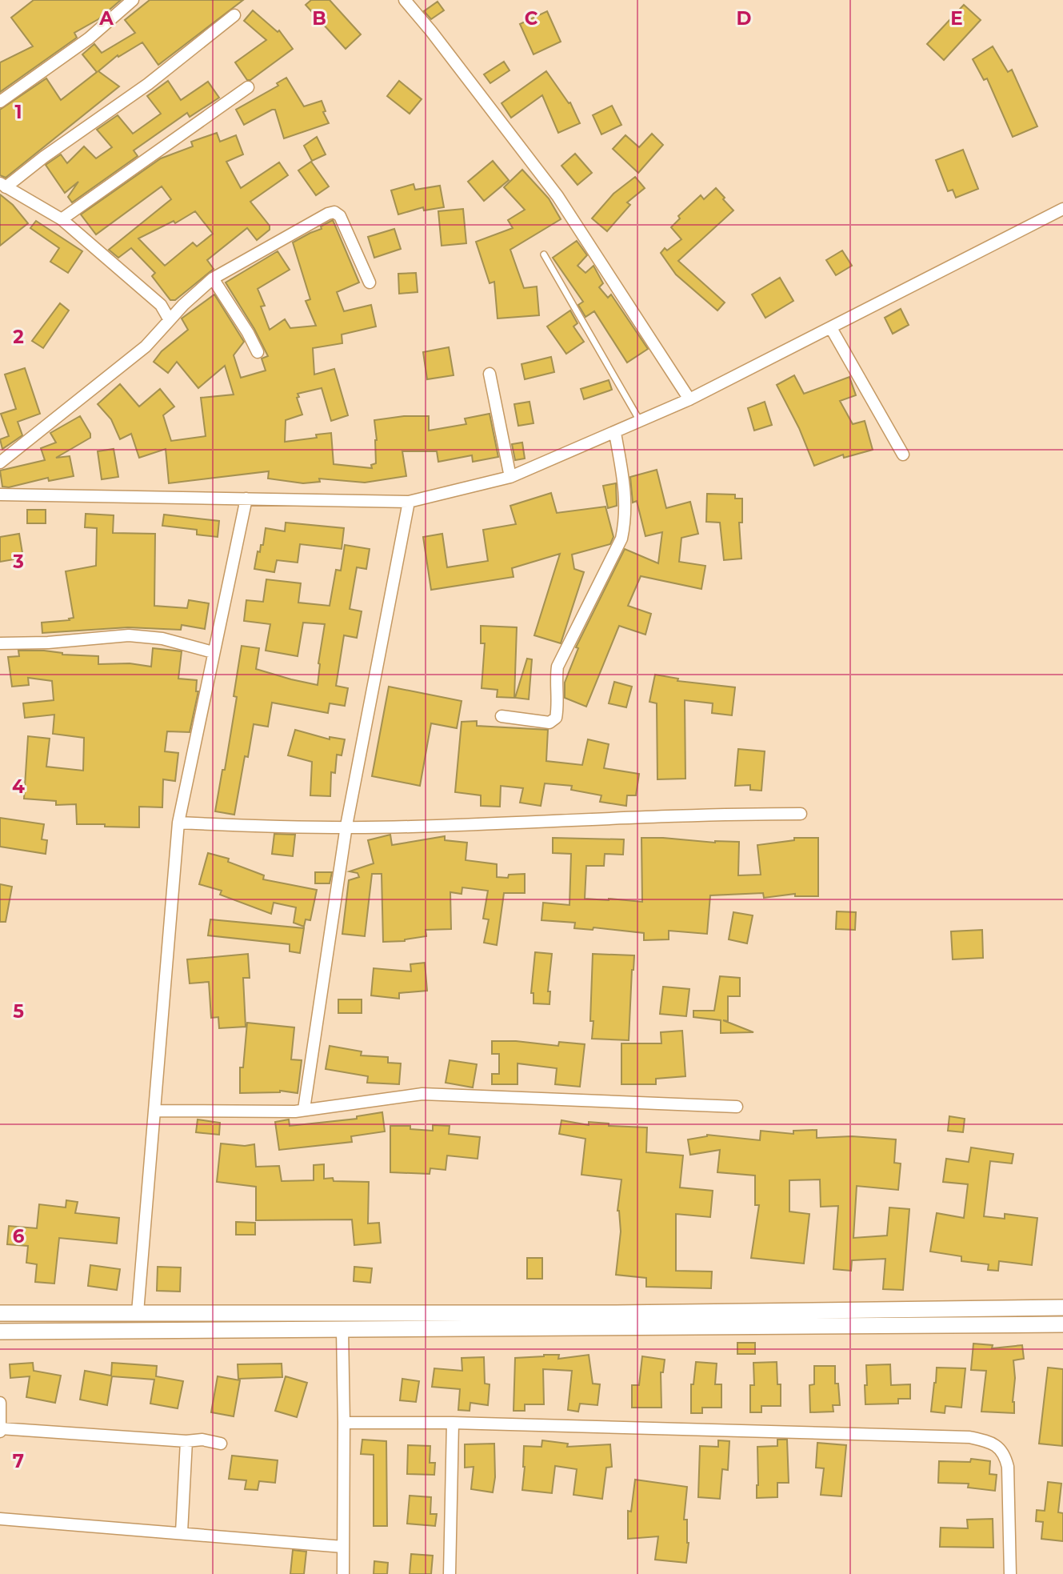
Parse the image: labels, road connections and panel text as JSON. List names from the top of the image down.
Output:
{
  "grid": {
    "columns": [
      "A",
      "B",
      "C",
      "D",
      "E"
    ],
    "rows": [
      "1",
      "2",
      "3",
      "4",
      "5",
      "6",
      "7"
    ]
  }
}
